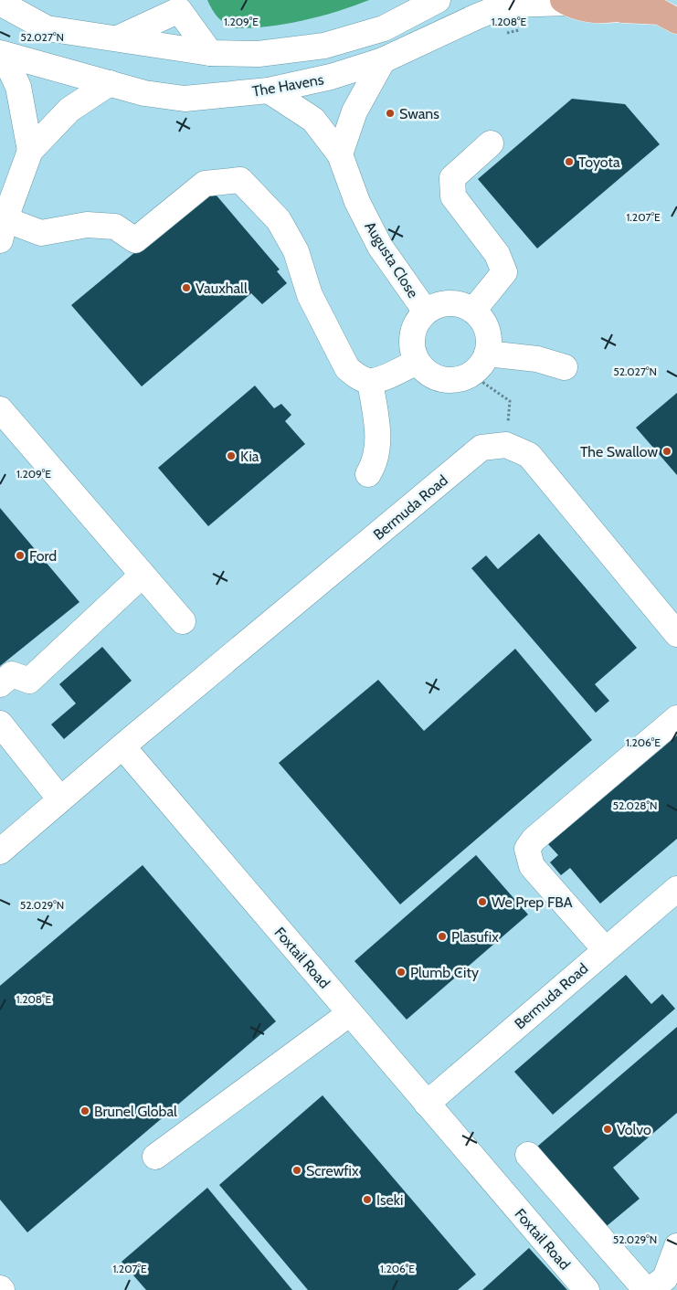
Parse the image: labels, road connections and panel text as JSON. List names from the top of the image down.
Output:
{
  "streets": {
    "street": [
      "The Havens",
      "Augusta Close",
      "Bermuda Road",
      "Foxtail Road"
    ]
  },
  "crossings": [
    ["The Havens", "Augusta Close"],
    ["Bermuda Road", "Foxtail Road"]
  ],
  "places": [
    "Swans",
    "Toyota",
    "Vauxhall",
    "The Swallow",
    "Kia",
    "Ford",
    "We Prep FBA",
    "Plasufix",
    "Plumb City",
    "Brunel Global",
    "Volvo",
    "Screwfix",
    "Iseki"
  ],
  "coordinates": [
    "1.209°E",
    "1.208°E",
    "52.027°N",
    "1.207°E",
    "1.206°E",
    "52.028°N",
    "52.029°N"
  ]
}
